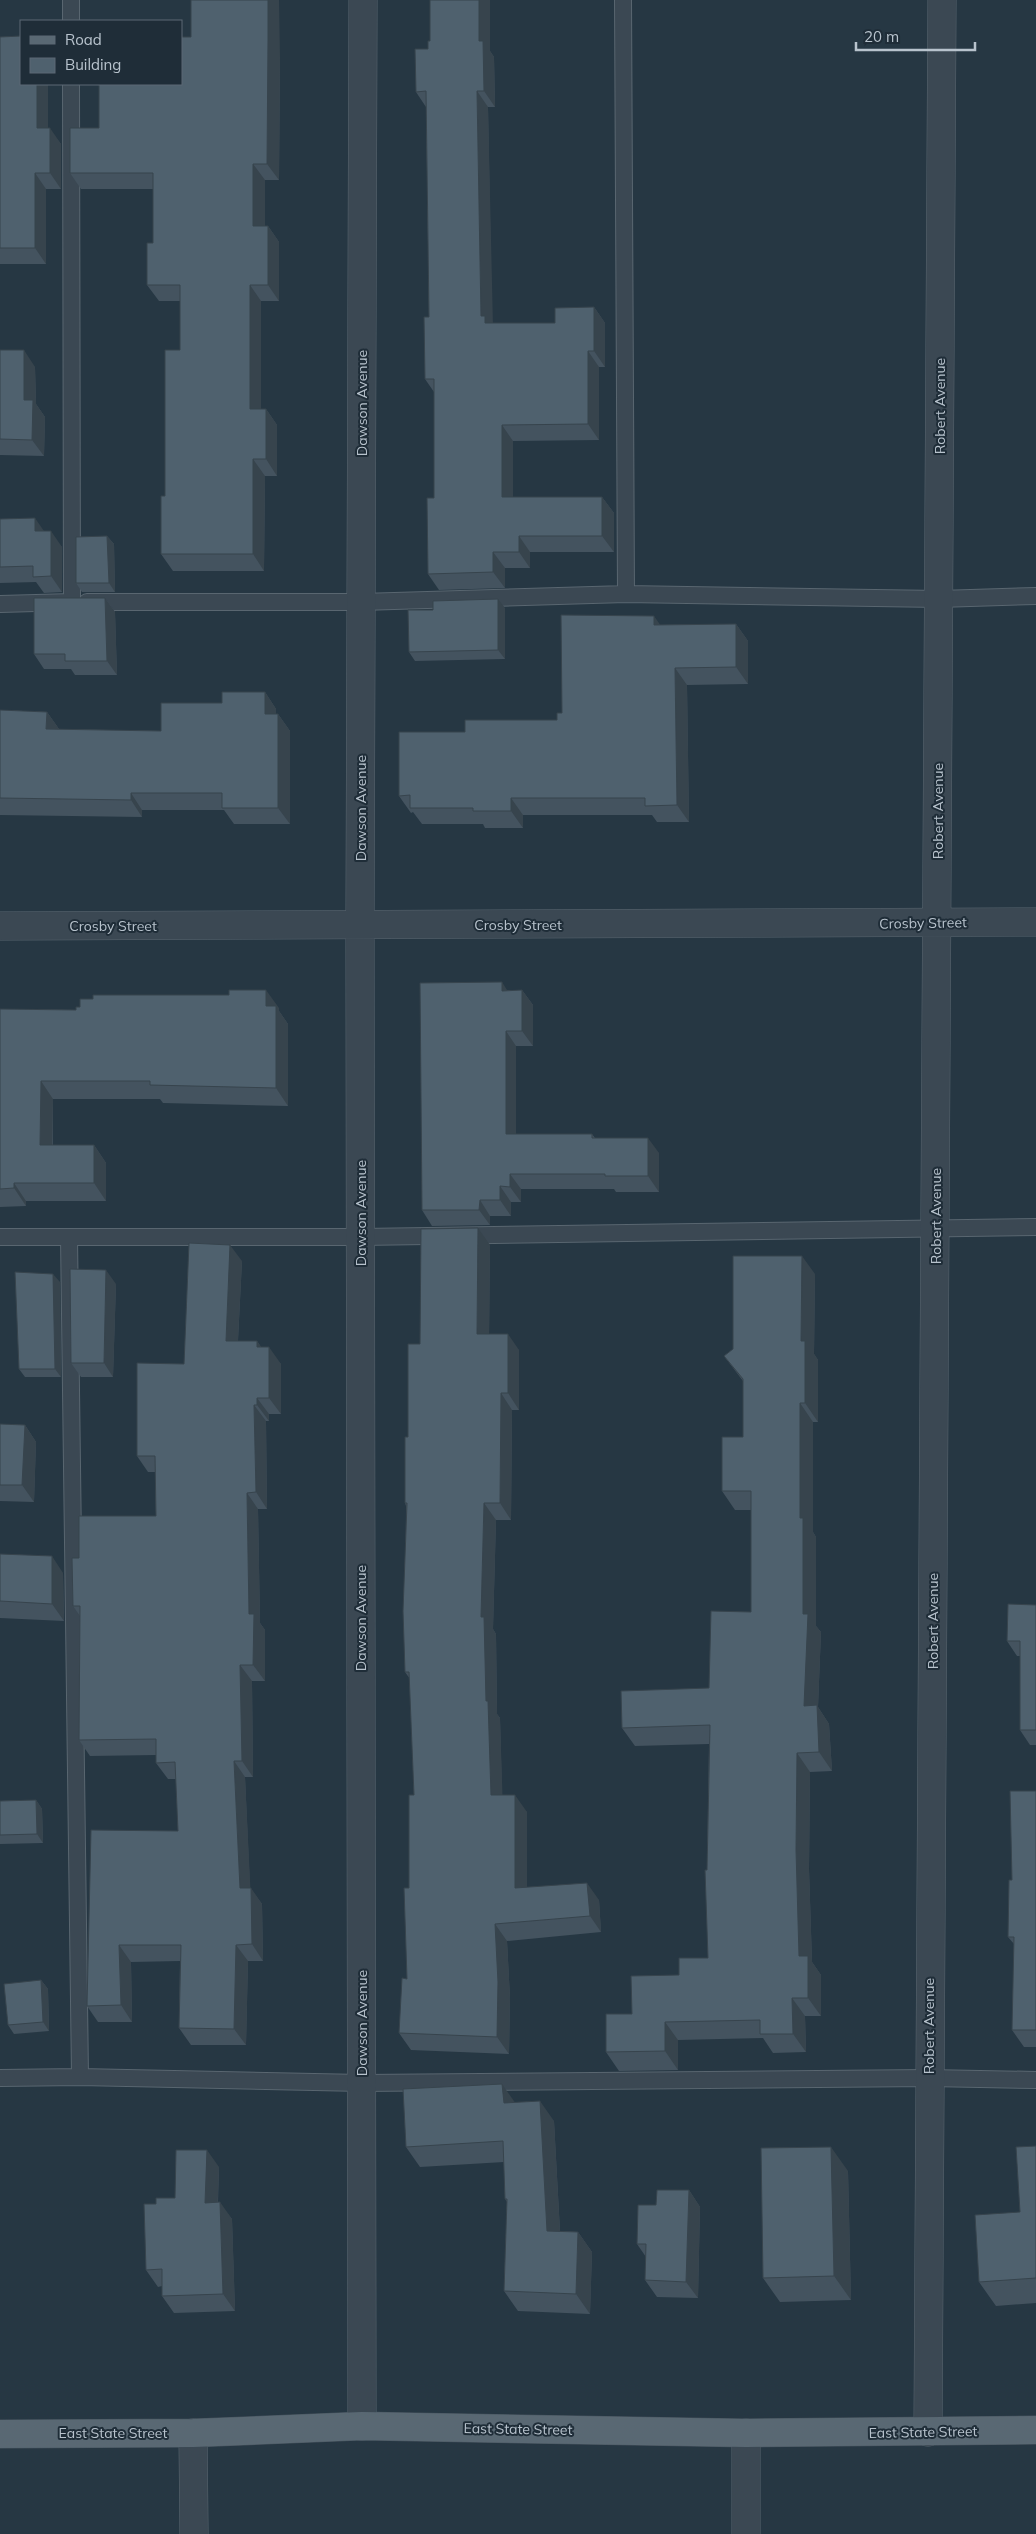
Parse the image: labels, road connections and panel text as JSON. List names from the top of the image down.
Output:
{
  "streets": {
    "main road": ["East State Street"],
    "street": ["Dawson Avenue", "Robert Avenue", "Crosby Street"]
  },
  "crossings": [
    ["Dawson Avenue", "Crosby Street"],
    ["Dawson Avenue", "East State Street"],
    ["Robert Avenue", "Crosby Street"],
    ["Robert Avenue", "East State Street"]
  ],
  "legend": ["Road", "Building"],
  "scale_bar": "20 m"
}
